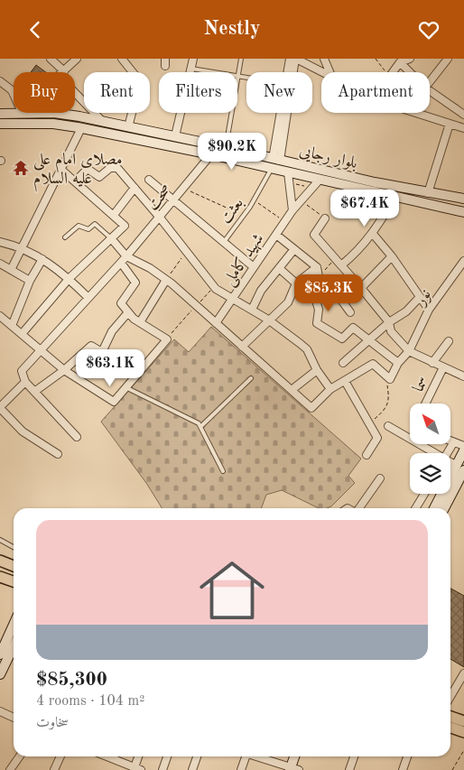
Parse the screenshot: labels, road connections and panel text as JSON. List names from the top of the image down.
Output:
{
  "streets": {
    "main road": ["بلوار رجایی"],
    "street": [
      "صحت",
      "شهید کاملی",
      "نور",
      "سما"
    ],
    "lane": ["بعثت"]
  },
  "crossings": [
    ["بلوار رجایی", "صحت"],
    ["بلوار رجایی", "بعثت"],
    ["بلوار رجایی", "شهید کاملی"]
  ],
  "places": {
    "temple": ["مصلای امام علی علیه السلام"]
  },
  "north": "top left",
  "page": {
    "header": "Nestly",
    "chip": [
      "Buy",
      "Rent",
      "Filters",
      "New",
      "Apartment"
    ],
    "price": [
      "$90.2K",
      "$67.4K",
      "$85.3K",
      "$63.1K"
    ],
    "list": [
      {
        "name": "$85,300",
        "note": "4 rooms · 104 m² · سخاوت"
      }
    ]
  }
}
